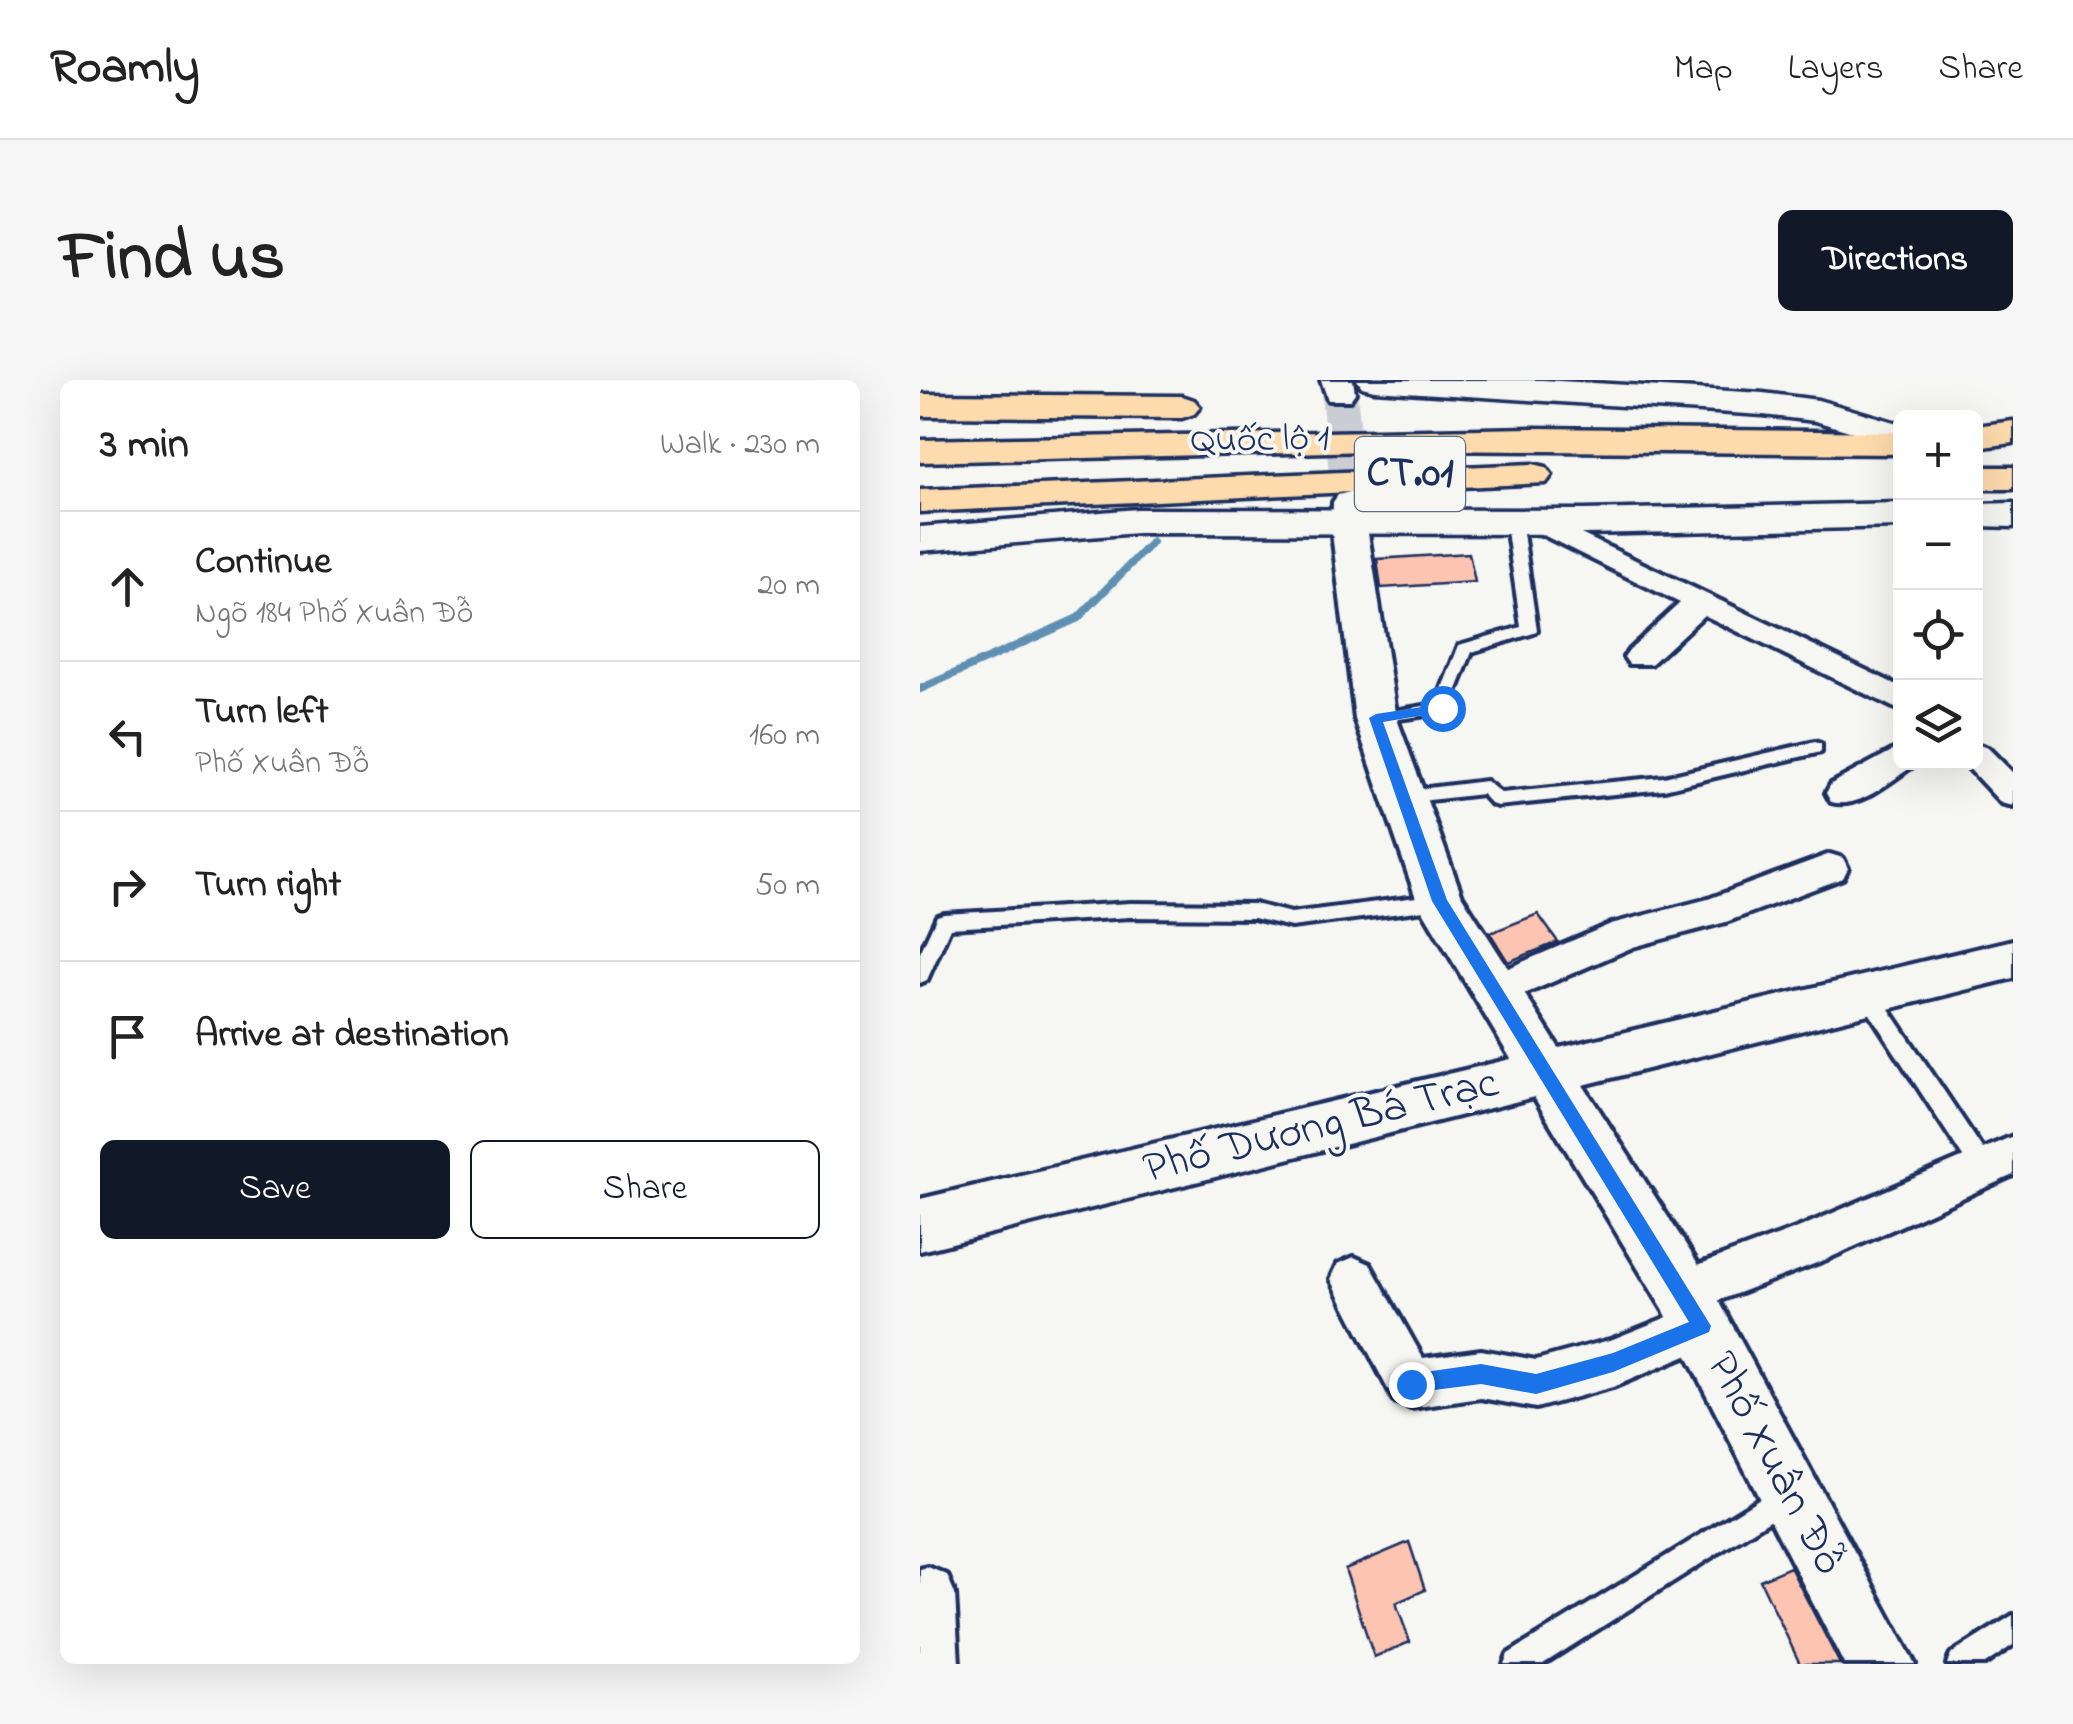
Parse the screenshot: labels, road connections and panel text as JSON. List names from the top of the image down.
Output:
{
  "streets": {
    "highway": ["Quốc lộ 1", "CT.01"],
    "street": ["Phố Dương Bá Trạc", "Phố Xuân Đỗ"]
  },
  "crossings": [
    ["Phố Dương Bá Trạc", "Phố Xuân Đỗ"]
  ],
  "page": {
    "header": "Roamly",
    "nav": ["Map", "Layers", "Share"],
    "title": "Find us",
    "buttons": [
      "Directions",
      ["Save", "Share"]
    ],
    "heading": ["3 min", "Walk · 230 m"],
    "map_buttons": ["+", "−"],
    "list": [
      ["Continue", "Ngõ 184 Phố Xuân Đỗ", "20 m"],
      ["Turn left", "Phố Xuân Đỗ", "160 m"],
      ["Turn right", "50 m"],
      "Arrive at destination"
    ]
  }
}
